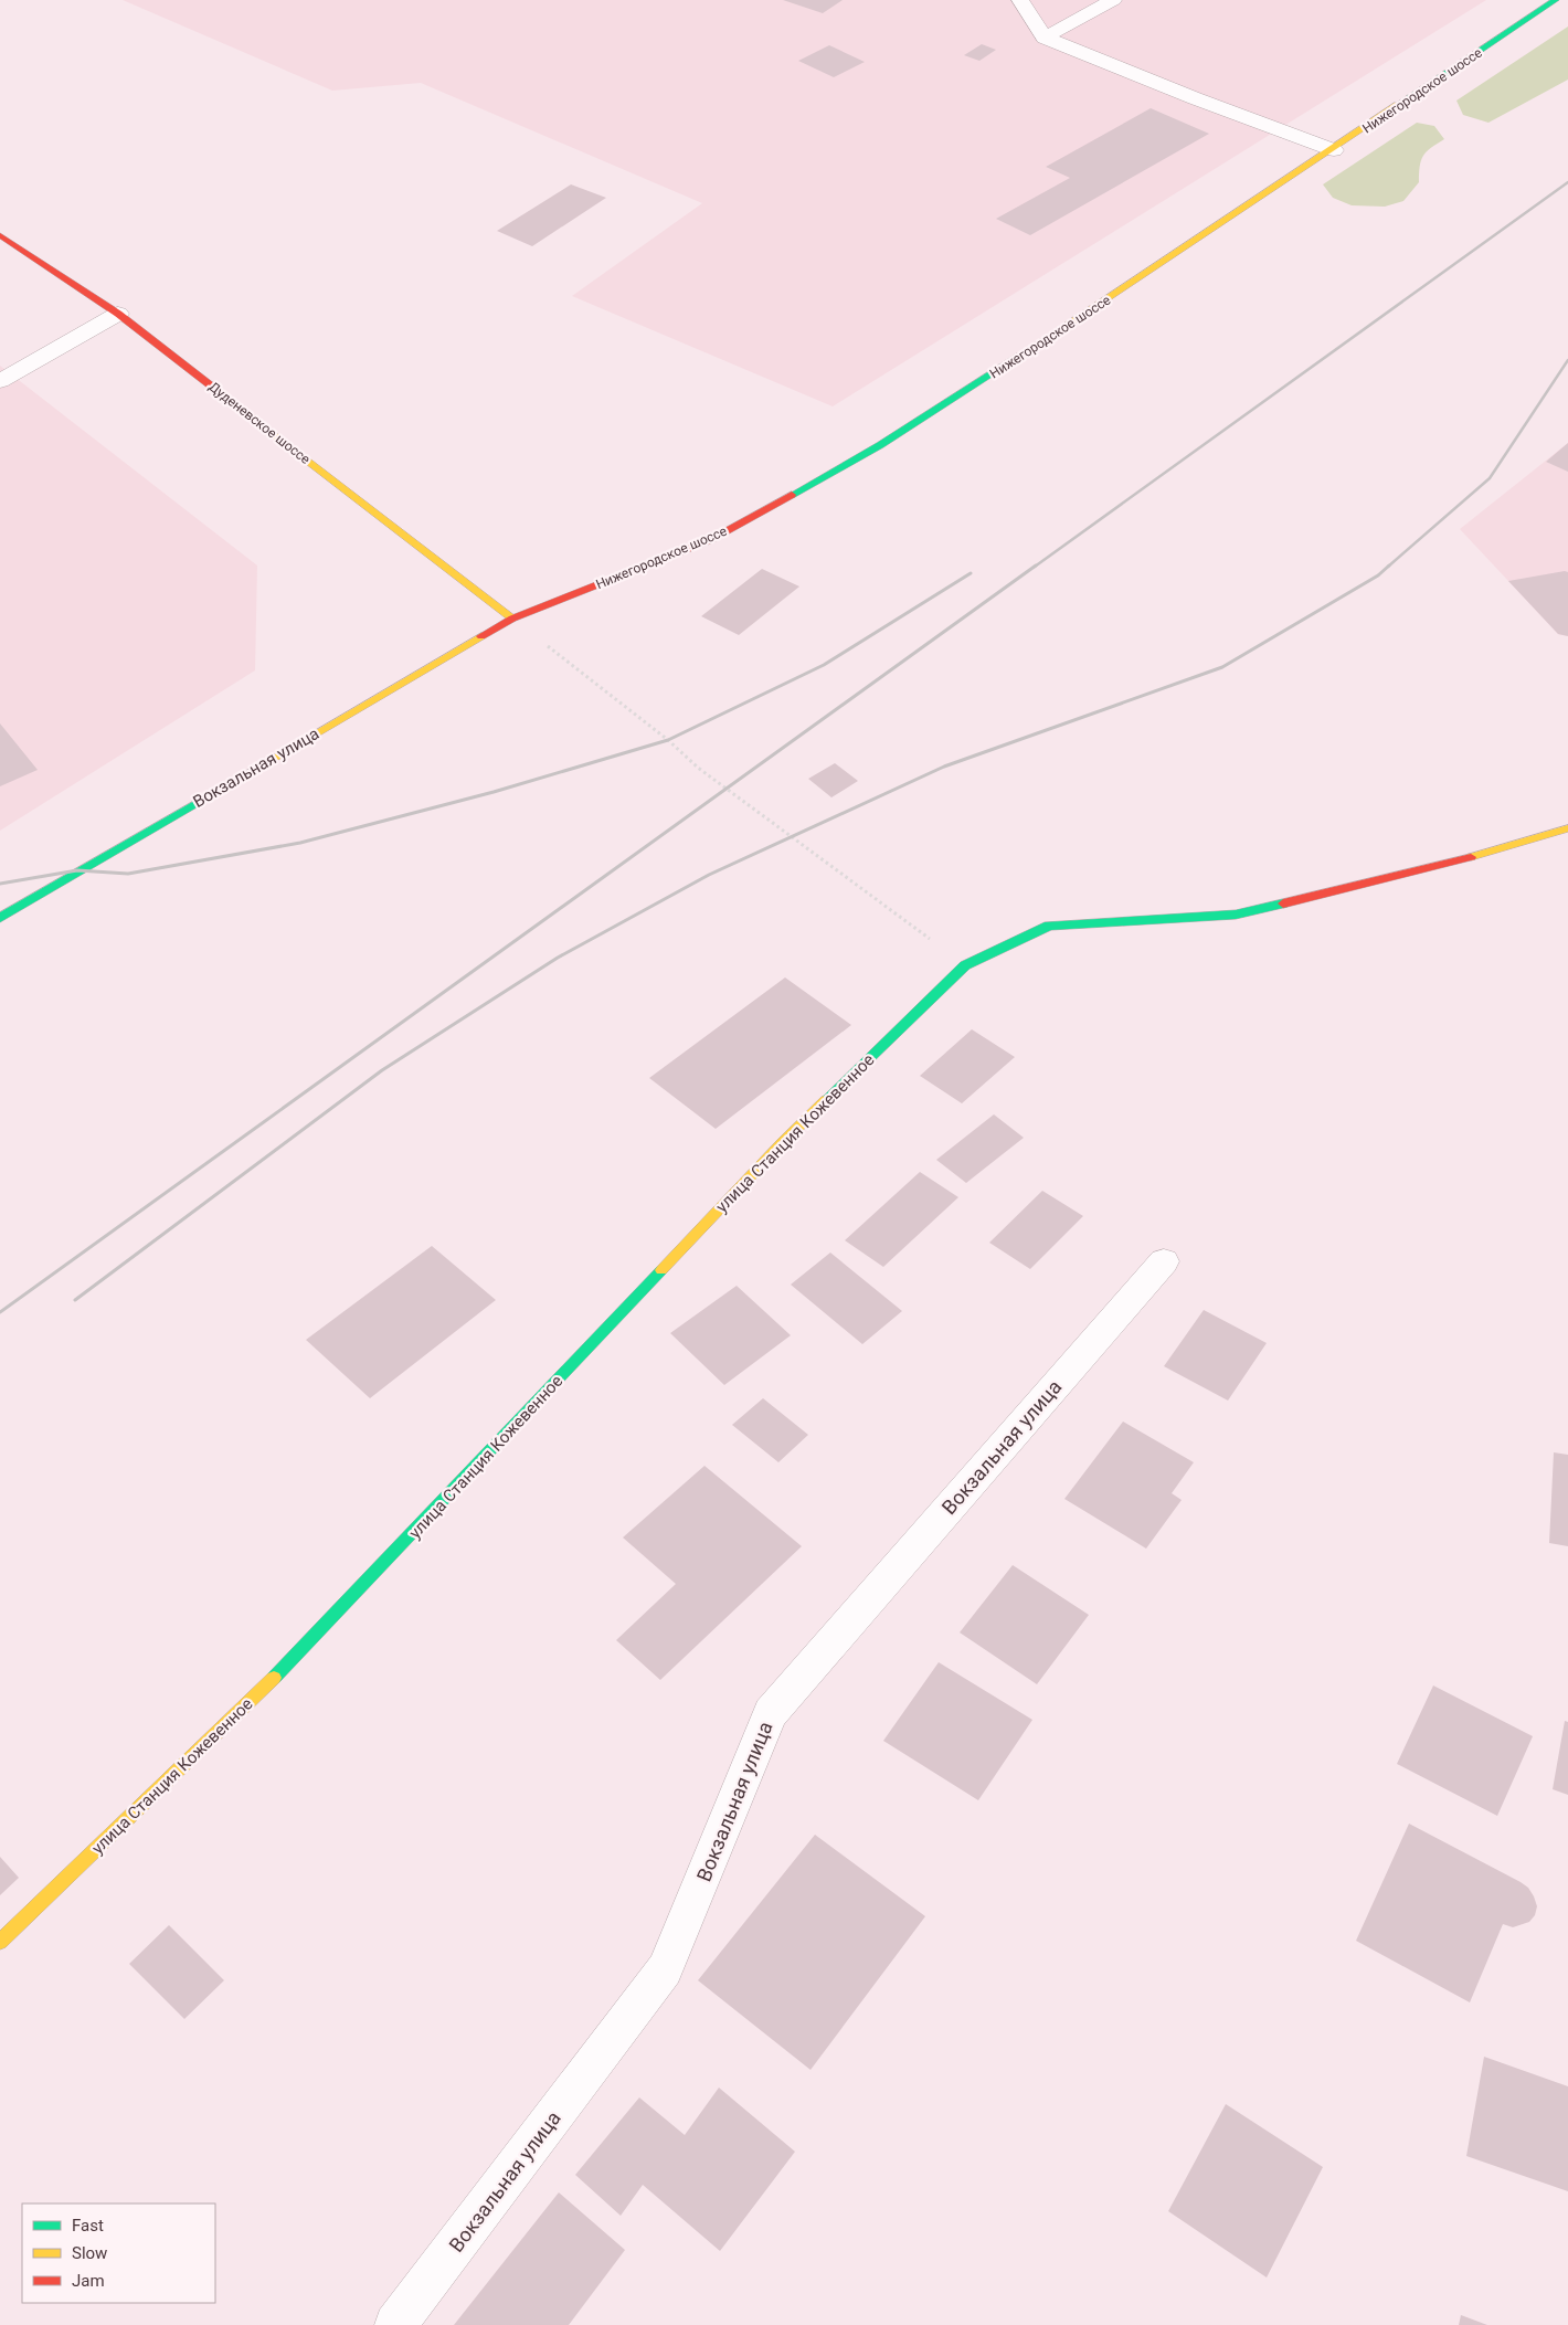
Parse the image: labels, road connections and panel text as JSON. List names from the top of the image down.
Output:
{
  "streets": {
    "street": [
      "Нижегородское шоссе",
      "Дуденевское шоссе",
      "Вокзальная улица",
      "улица Станция Кожевенное"
    ]
  },
  "crossings": [
    ["Нижегородское шоссе", "Дуденевское шоссе"],
    ["Нижегородское шоссе", "Вокзальная улица"],
    ["Дуденевское шоссе", "Вокзальная улица"]
  ],
  "legend": ["Fast", "Slow", "Jam"]
}
